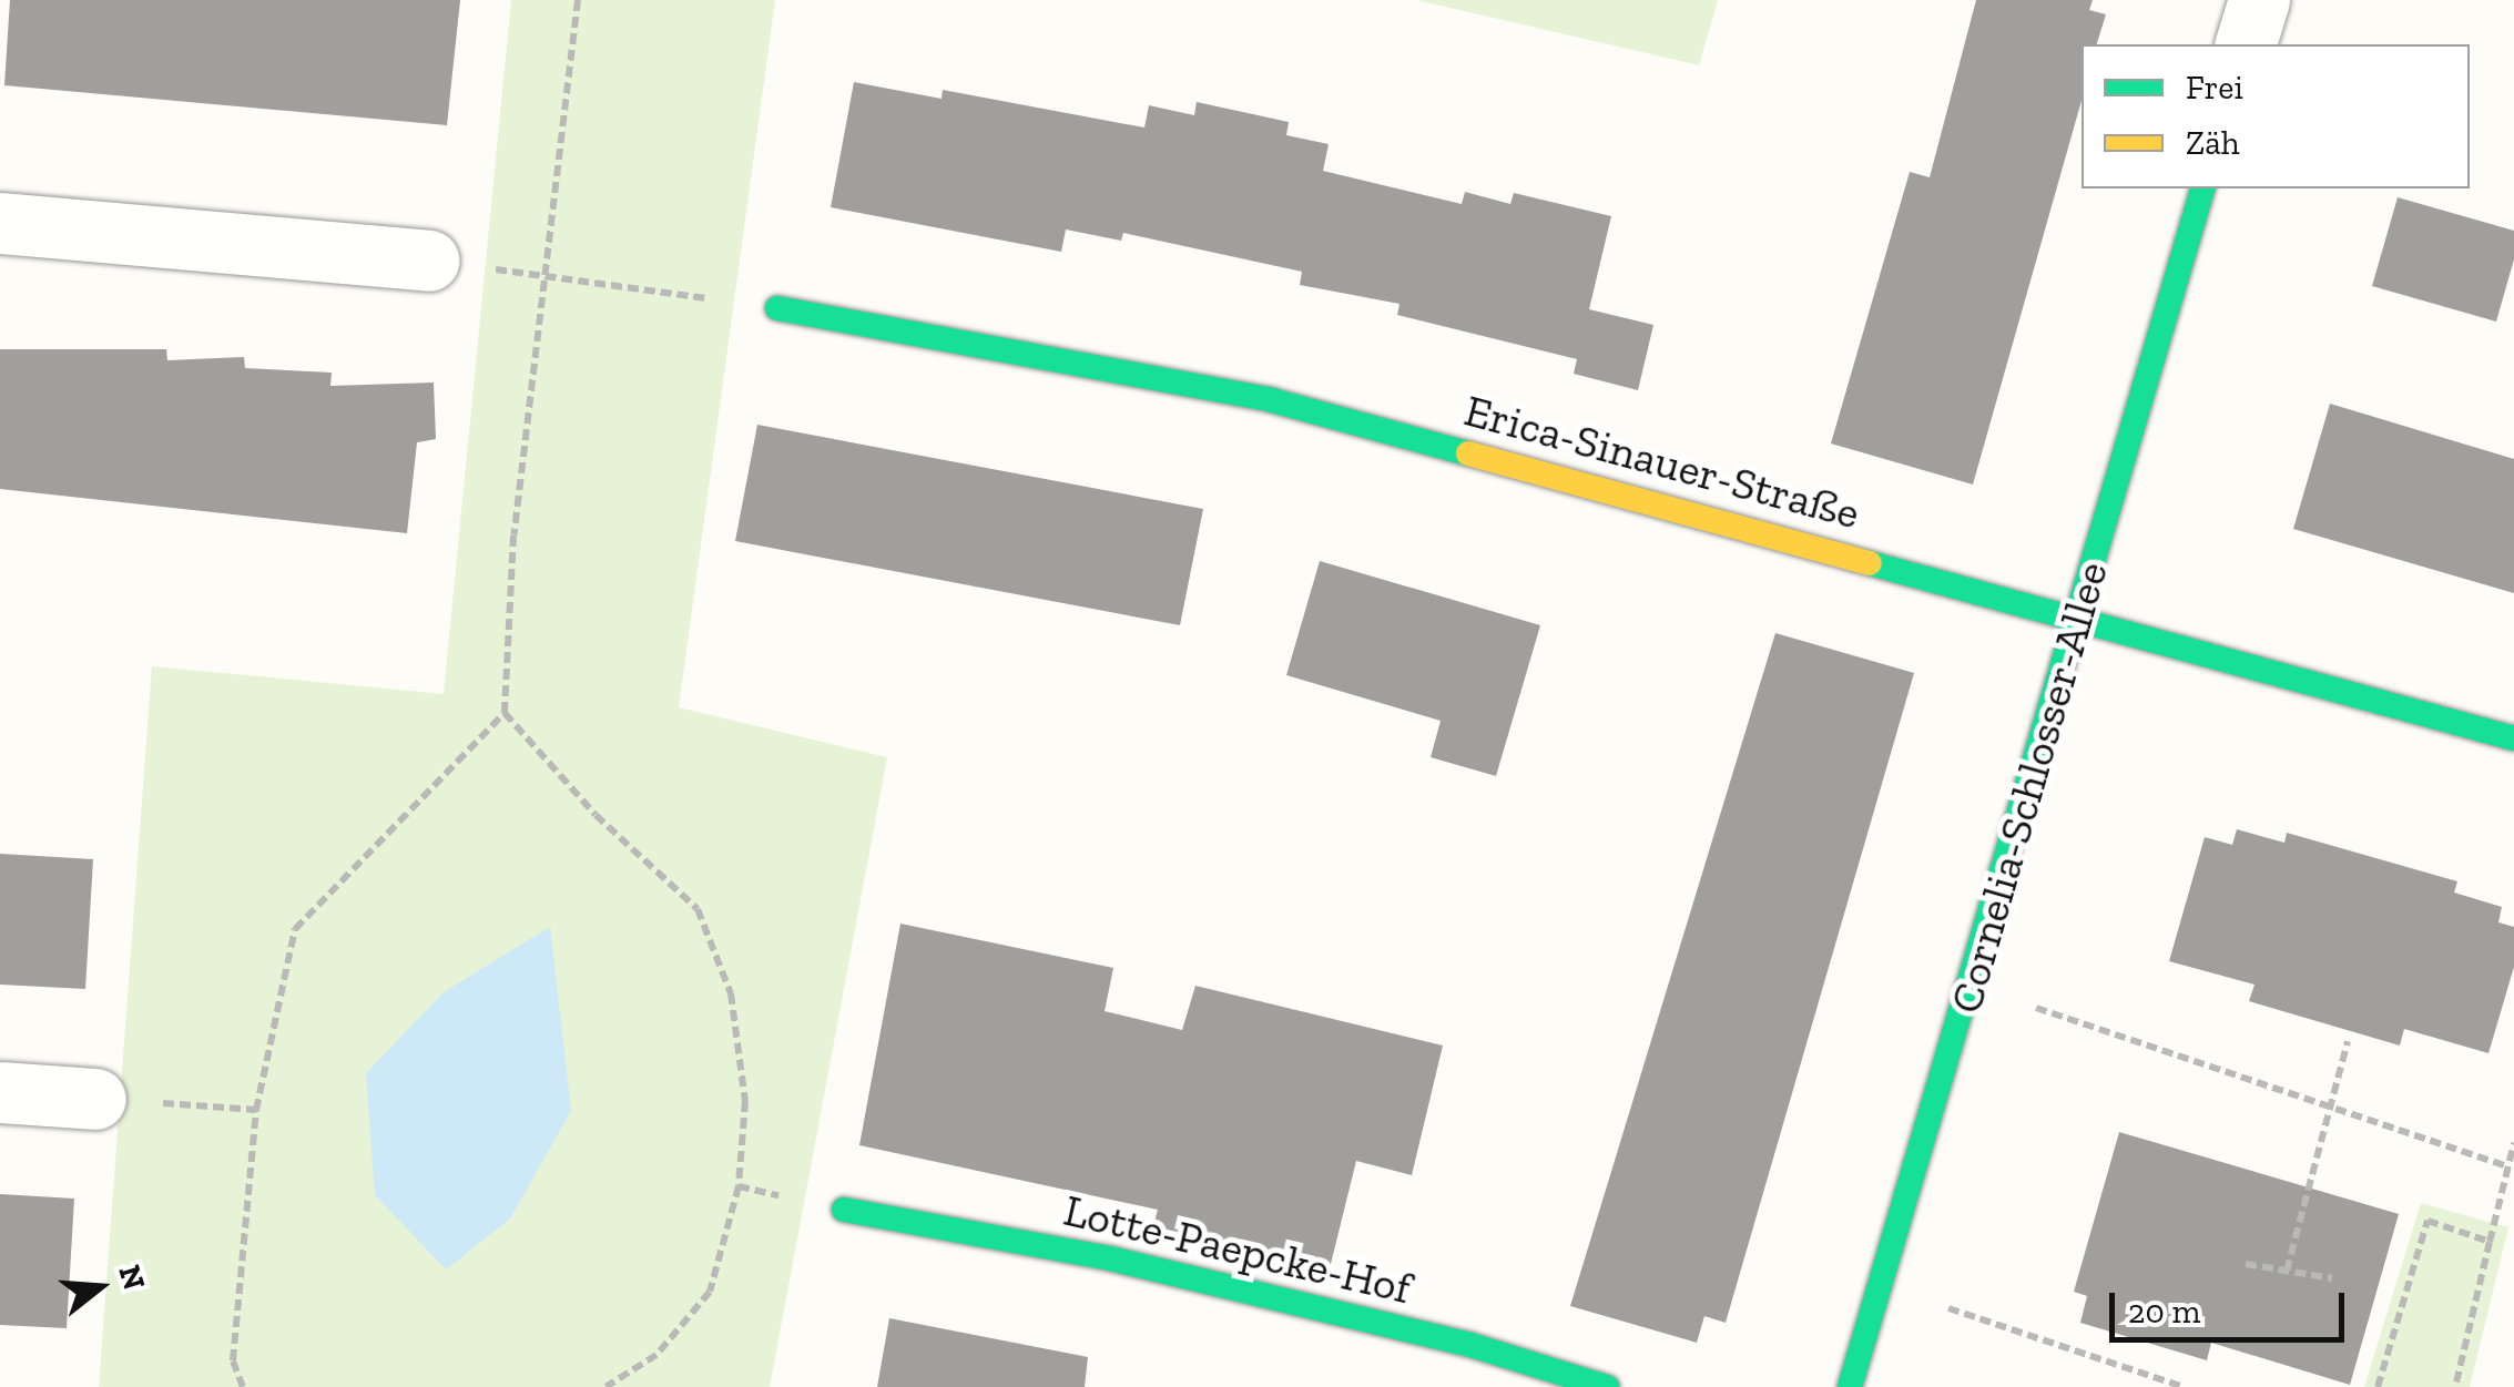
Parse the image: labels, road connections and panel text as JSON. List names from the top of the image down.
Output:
{
  "streets": {
    "street": ["Erica-Sinauer-Straße", "Cornelia-Schlosser-Allee", "Lotte-Paepcke-Hof"]
  },
  "crossings": [
    ["Erica-Sinauer-Straße", "Cornelia-Schlosser-Allee"]
  ],
  "legend": ["Frei", "Zäh"],
  "scale_bar": "20 m",
  "north": "right"
}
